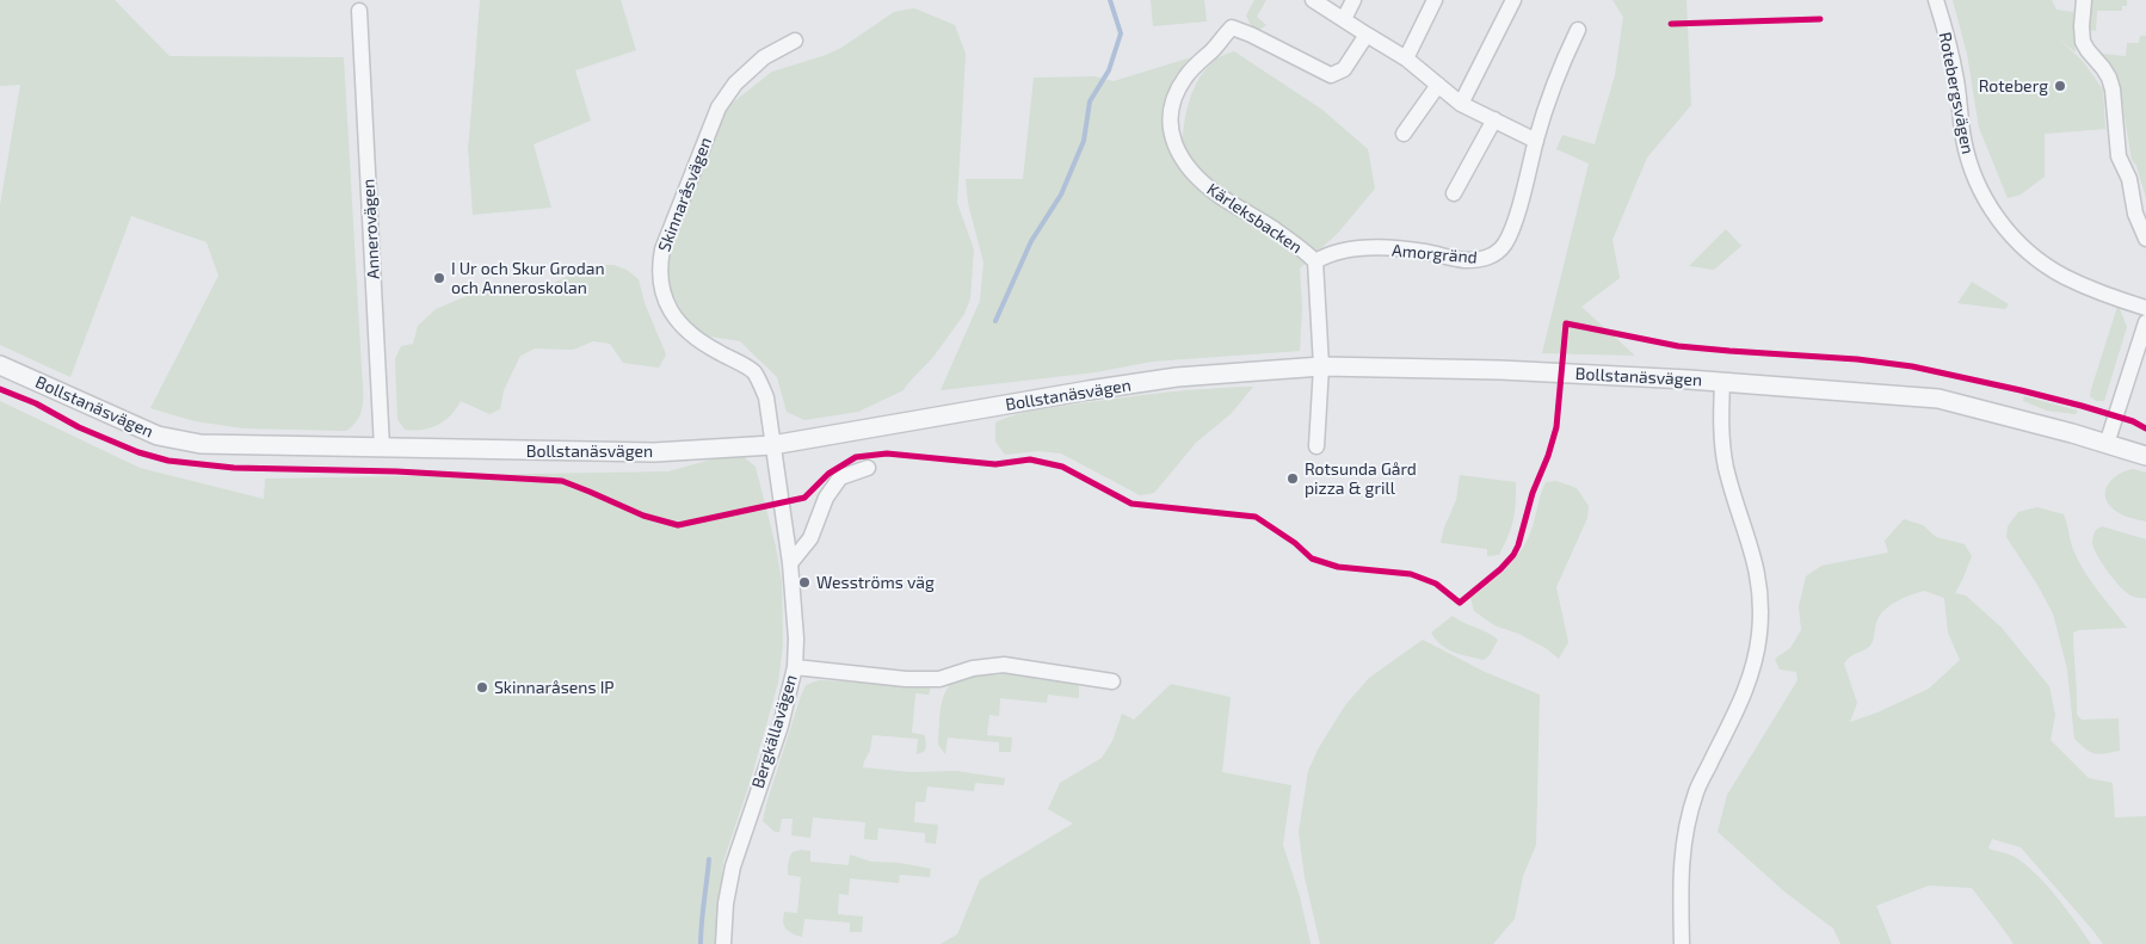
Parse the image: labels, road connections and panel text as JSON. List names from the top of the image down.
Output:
{
  "streets": {
    "street": [
      "Rotebergsvägen",
      "Skinnaråsvägen",
      "Kärleksbacken",
      "Annerovägen",
      "Amorgränd",
      "Bollstanäsvägen",
      "Bergkällavägen"
    ]
  },
  "crossings": [
    ["Skinnaråsvägen", "Bollstanäsvägen"],
    ["Skinnaråsvägen", "Bergkällavägen"],
    ["Kärleksbacken", "Amorgränd"],
    ["Kärleksbacken", "Bollstanäsvägen"],
    ["Annerovägen", "Bollstanäsvägen"],
    ["Bollstanäsvägen", "Bergkällavägen"]
  ],
  "places": [
    "Roteberg",
    "I Ur och Skur Grodan och Anneroskolan",
    "Rotsunda Gård pizza & grill",
    "Wesströms väg",
    "Skinnaråsens IP"
  ]
}
